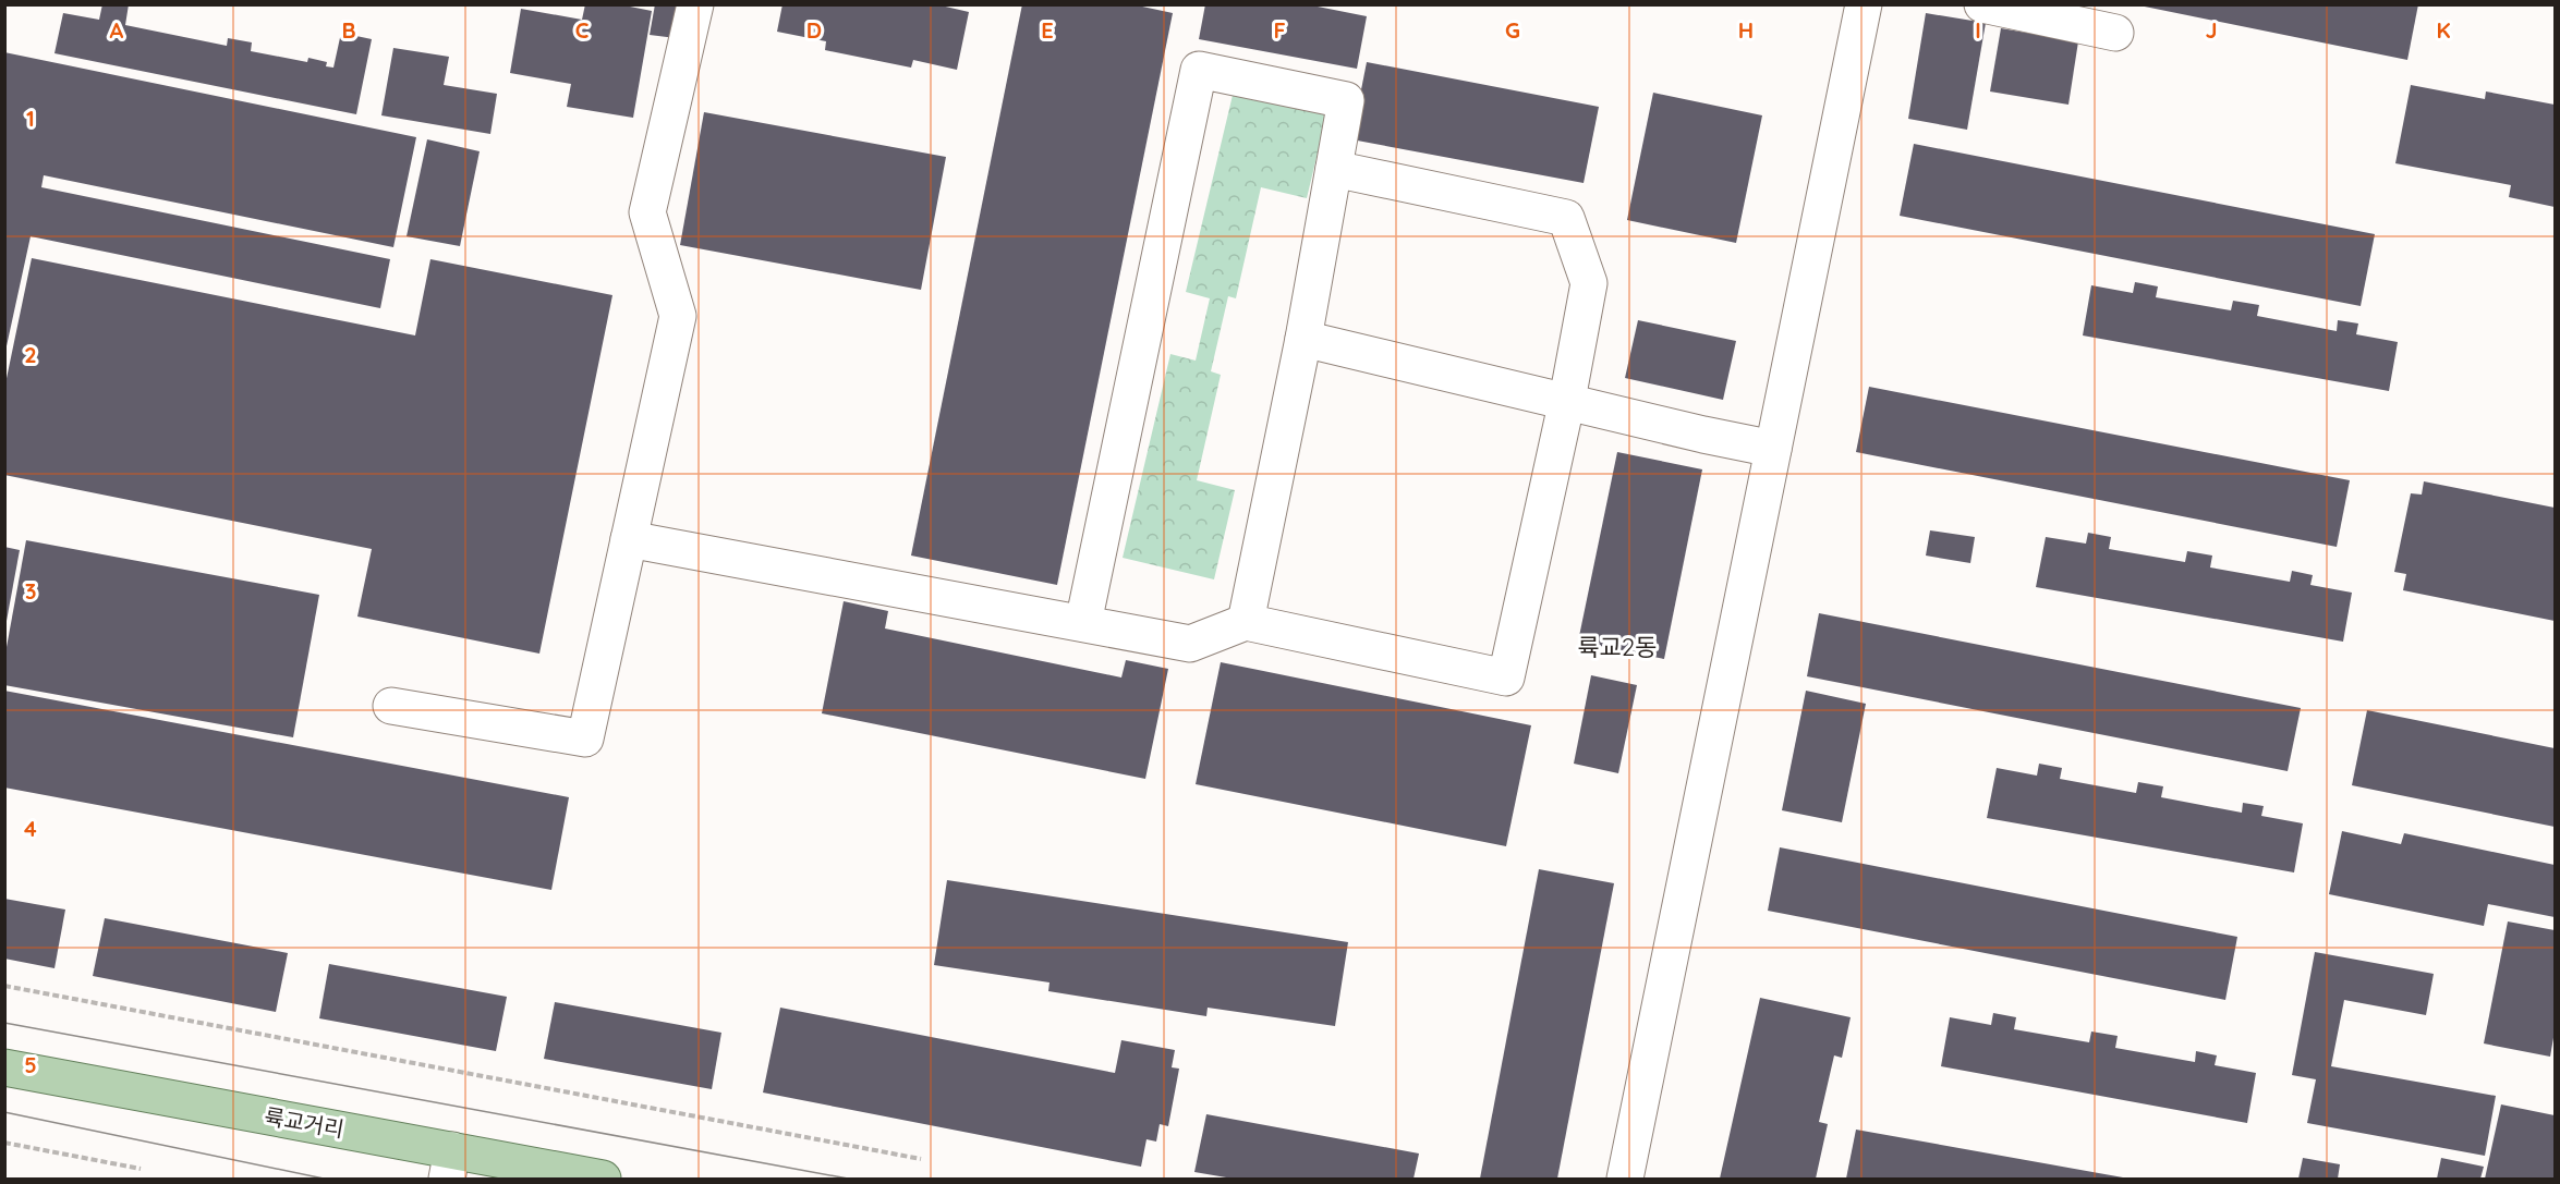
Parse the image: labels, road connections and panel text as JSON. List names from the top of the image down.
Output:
{
  "streets": {
    "main road": ["륙교거리"]
  },
  "districts": ["륙교2동"],
  "grid": {
    "columns": [
      "A",
      "B",
      "C",
      "D",
      "E",
      "F",
      "G",
      "H",
      "I",
      "J",
      "K"
    ],
    "rows": [
      "1",
      "2",
      "3",
      "4",
      "5"
    ]
  }
}
